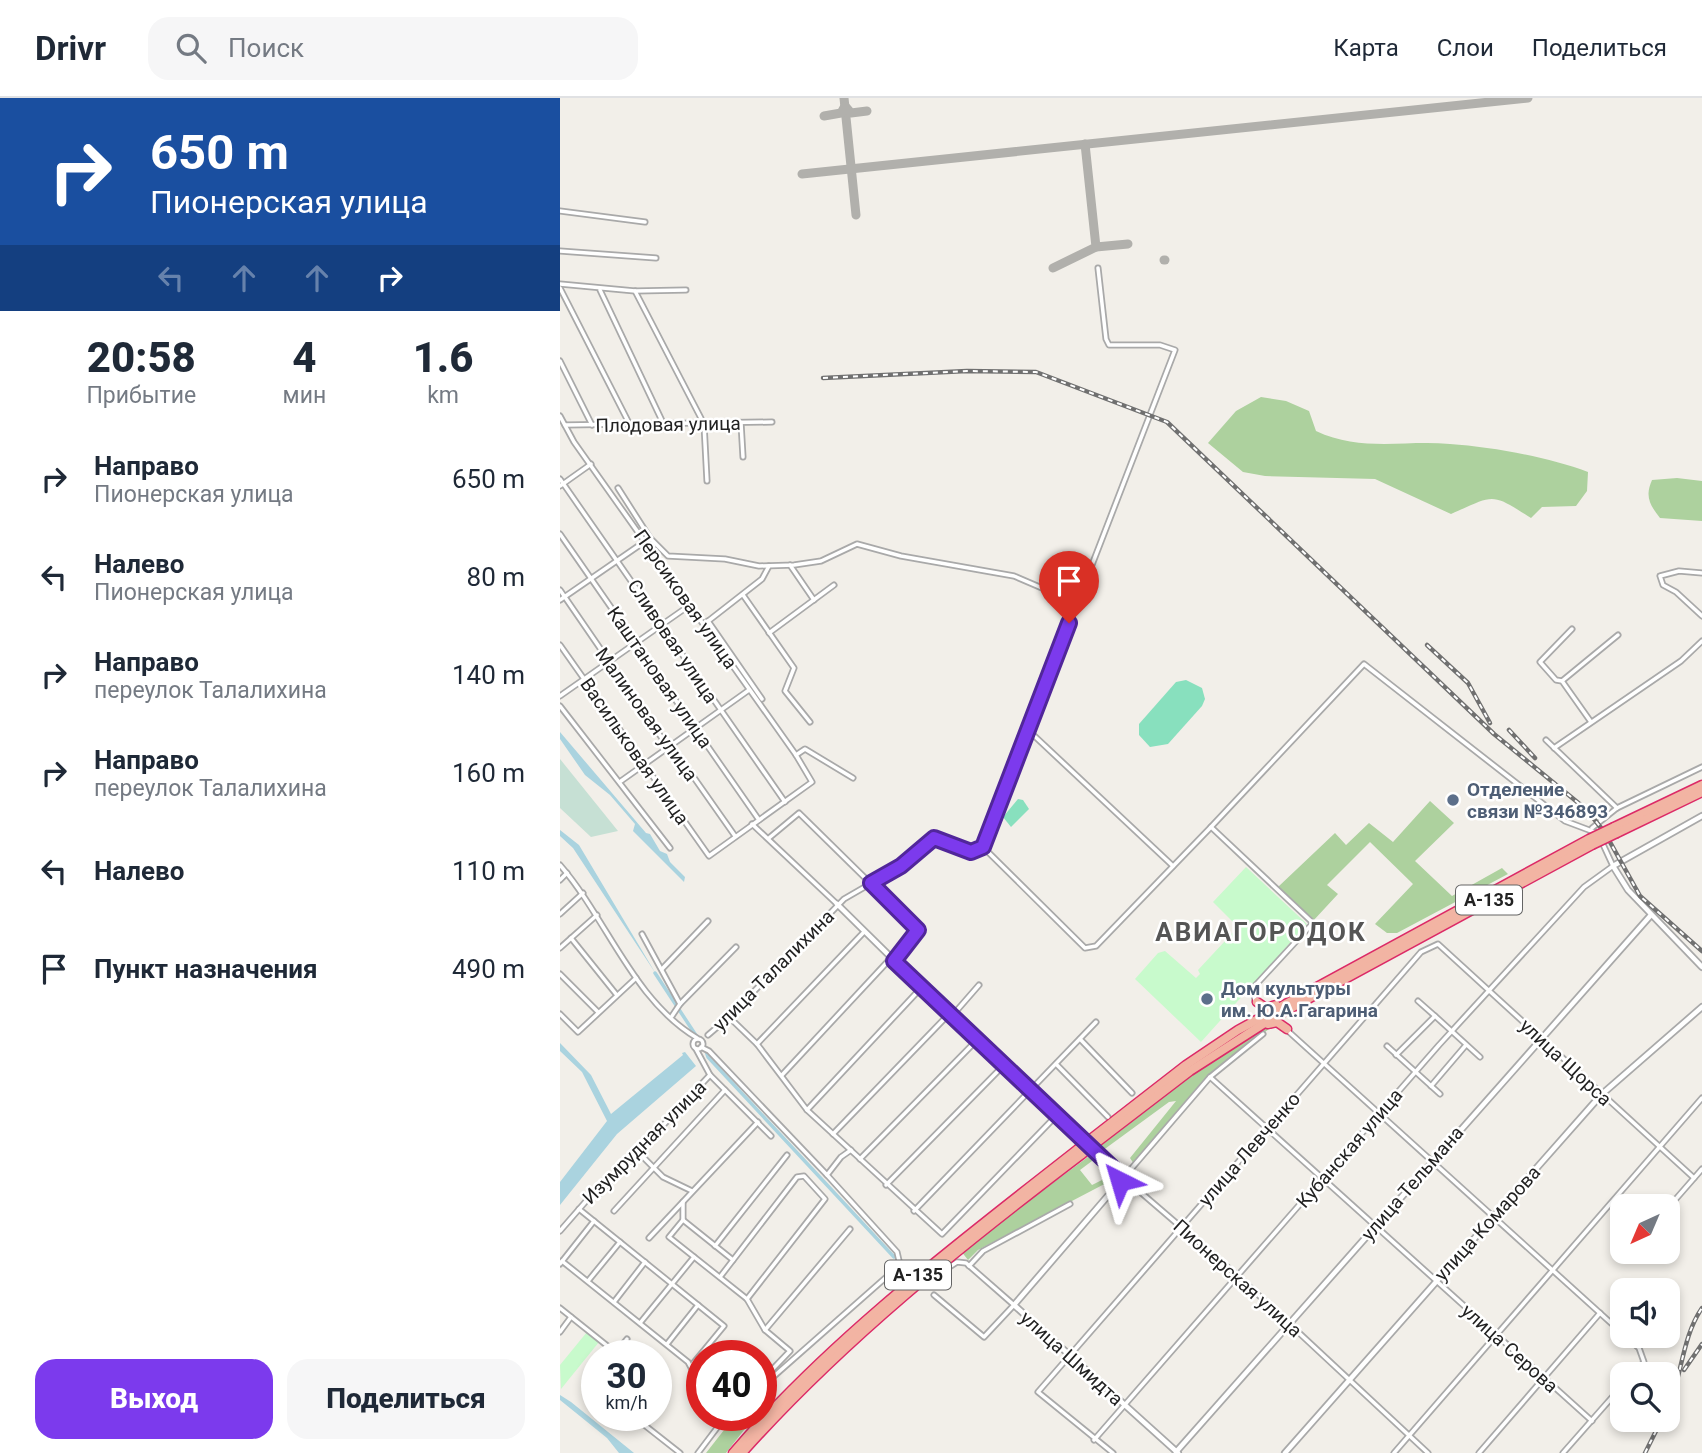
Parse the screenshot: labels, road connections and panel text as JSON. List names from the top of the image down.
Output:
{
  "streets": {
    "highway": ["А-135"],
    "street": [
      "Плодовая улица",
      "Персиковая улица",
      "Сливовая улица",
      "Каштановая улица",
      "Малиновая улица",
      "Васильковая улица",
      "улица Талалихина",
      "улица Щорса",
      "Изумрудная улица",
      "Кубанская улица",
      "улица Левченко",
      "улица Тельмана",
      "улица Комарова",
      "Пионерская улица",
      "улица Серова",
      "улица Шмидта"
    ]
  },
  "crossings": [
    ["Плодовая улица", "Персиковая улица"],
    ["Персиковая улица", "Сливовая улица"],
    ["Малиновая улица", "Васильковая улица"],
    ["улица Талалихина", "Пионерская улица"],
    ["улица Щорса", "Кубанская улица"],
    ["улица Щорса", "улица Левченко"],
    ["улица Щорса", "улица Тельмана"],
    ["улица Щорса", "улица Комарова"],
    ["Кубанская улица", "улица Левченко"],
    ["Кубанская улица", "Пионерская улица"],
    ["Кубанская улица", "улица Серова"],
    ["Кубанская улица", "улица Шмидта"],
    ["улица Левченко", "Пионерская улица"],
    ["улица Левченко", "улица Серова"],
    ["улица Левченко", "улица Шмидта"],
    ["улица Тельмана", "Пионерская улица"],
    ["улица Тельмана", "улица Серова"],
    ["улица Тельмана", "улица Шмидта"],
    ["улица Комарова", "Пионерская улица"],
    ["улица Комарова", "улица Серова"]
  ],
  "districts": ["АВИАГОРОДОК"],
  "places": ["Отделение связи №346893", "Дом культуры им. Ю.А.Гагарина"],
  "north": "bottom left",
  "page": {
    "header": "Drivr",
    "search": "Поиск",
    "nav": ["Карта", "Слои", "Поделиться"],
    "turn": ["650 m", "Пионерская улица"],
    "eta": [
      "20:58",
      "Прибытие",
      "4",
      "мин",
      "1.6",
      "km"
    ],
    "list": [
      {
        "name": "Направо",
        "note": "Пионерская улица",
        "value": "650 m"
      },
      {
        "name": "Налево",
        "note": "Пионерская улица",
        "value": "80 m"
      },
      {
        "name": "Направо",
        "note": "переулок Талалихина",
        "value": "140 m"
      },
      {
        "name": "Направо",
        "note": "переулок Талалихина",
        "value": "160 m"
      },
      {
        "name": "Налево",
        "value": "110 m"
      },
      {
        "name": "Пункт назначения",
        "value": "490 m"
      }
    ],
    "speed": "30 km/h",
    "limit": "40",
    "buttons": ["Выход", "Поделиться"]
  }
}
